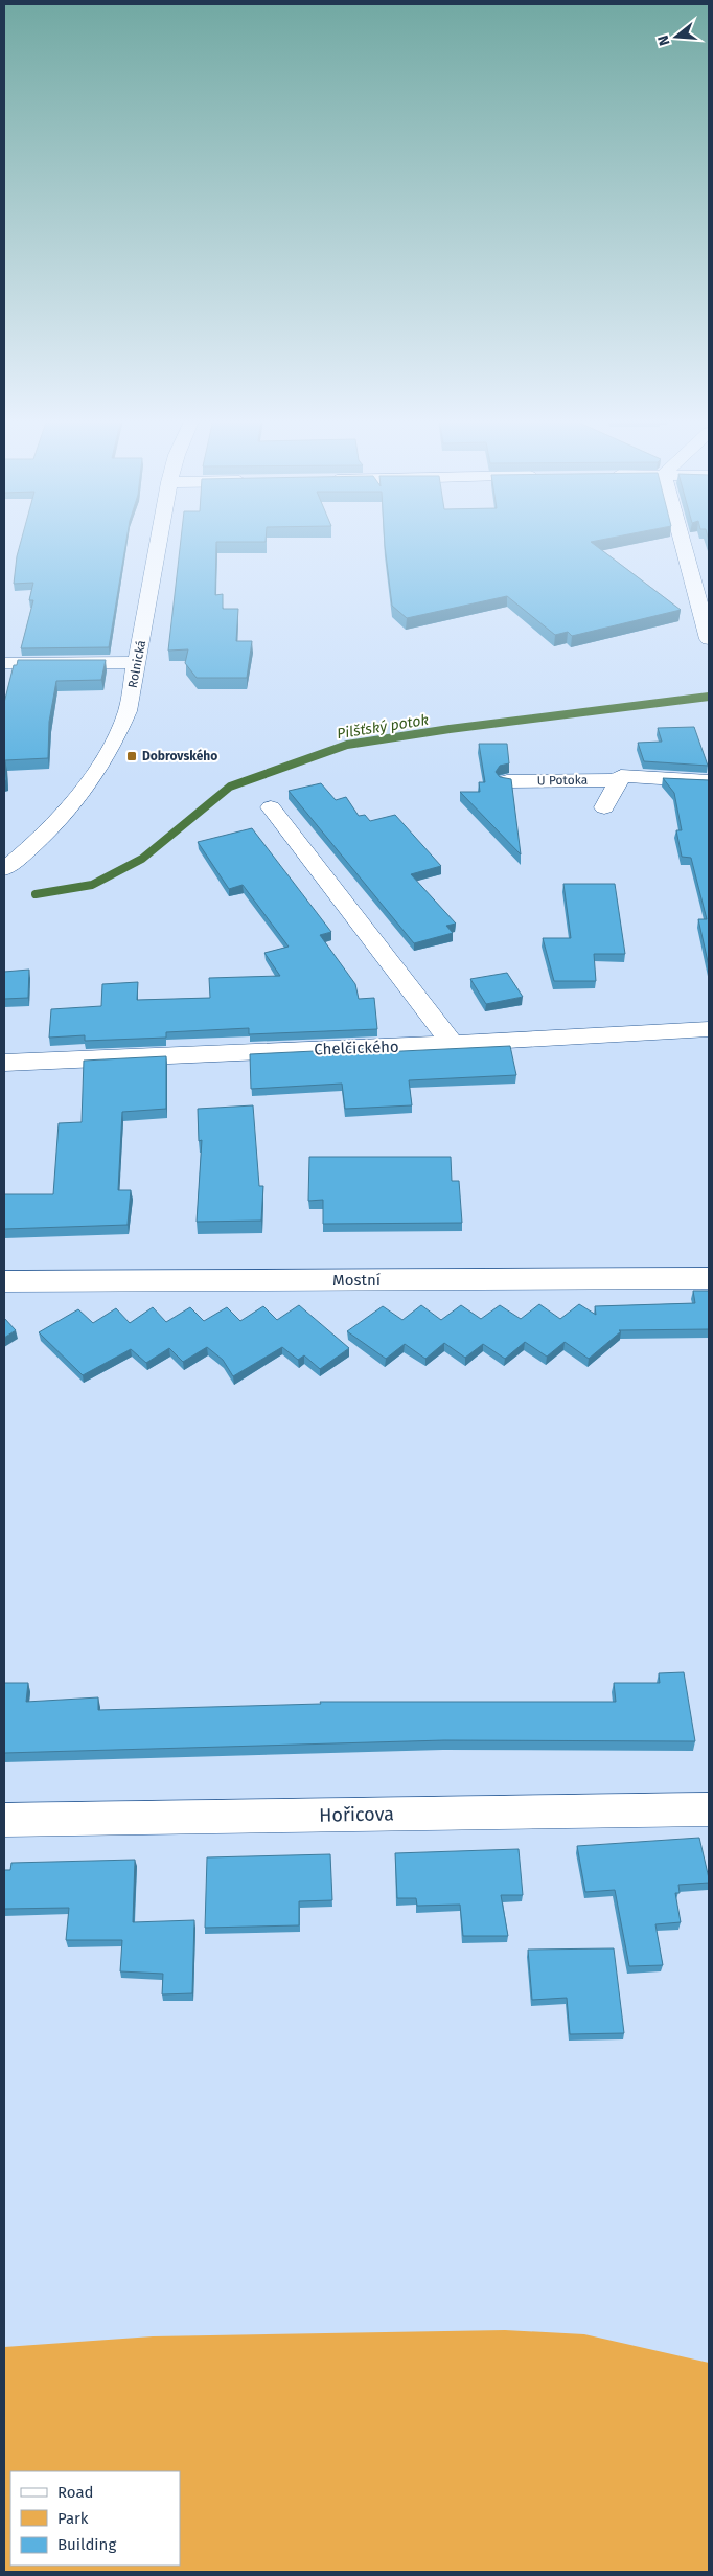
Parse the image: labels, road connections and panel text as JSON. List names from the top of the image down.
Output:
{
  "streets": {
    "street": [
      "Rolnická",
      "U Potoka",
      "Chelčického",
      "Mostní",
      "Hořicova"
    ]
  },
  "water": ["Pilšťský potok"],
  "places": {
    "transit": ["Dobrovského"]
  },
  "legend": ["Road", "Park", "Building"],
  "north": "left"
}
